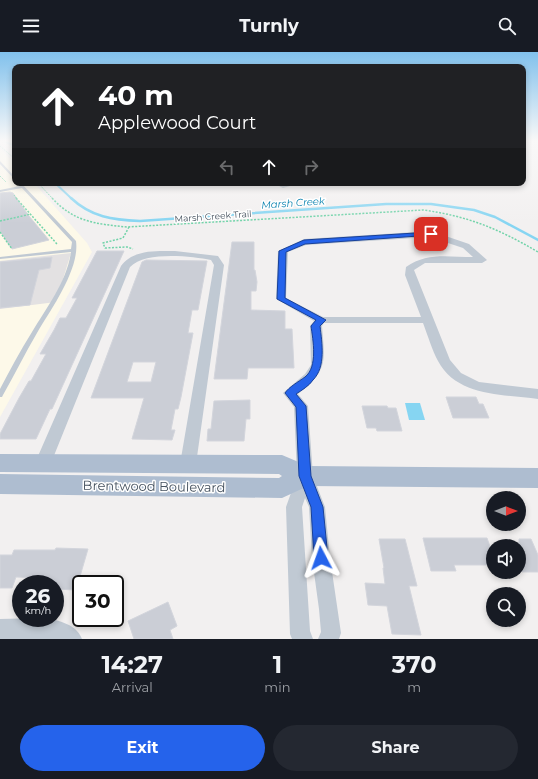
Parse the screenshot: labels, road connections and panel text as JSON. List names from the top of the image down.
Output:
{
  "streets": {
    "main road": ["Brentwood Boulevard"],
    "path": ["Marsh Creek Trail"]
  },
  "water": ["Marsh Creek"],
  "north": "right",
  "page": {
    "header": "Turnly",
    "turn": ["40 m", "Applewood Court"],
    "speed": "26 km/h",
    "limit": "30",
    "eta": [
      "14:27",
      "Arrival",
      "1",
      "min",
      "370",
      "m"
    ],
    "buttons": ["Exit", "Share"]
  }
}
